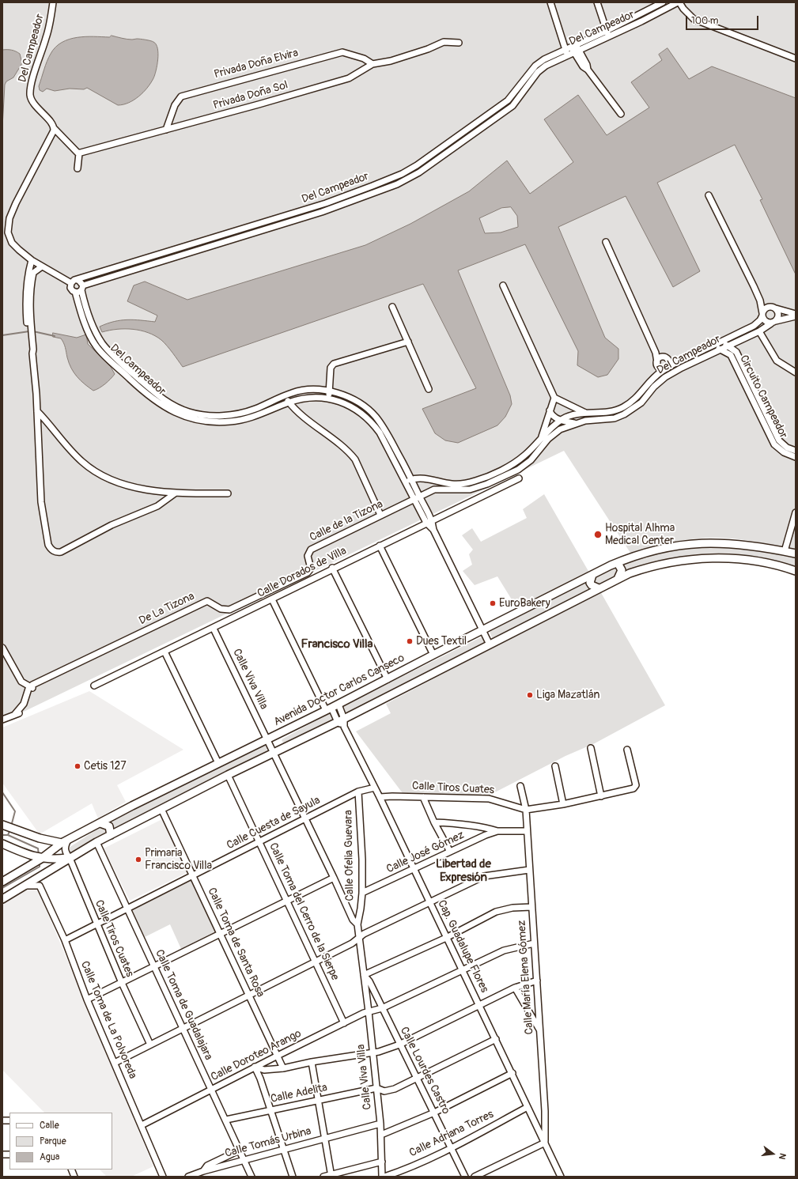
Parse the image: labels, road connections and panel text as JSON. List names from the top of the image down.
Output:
{
  "streets": {
    "main road": ["Avenida Doctor Carlos Canseco"],
    "street": [
      "Del Campeador",
      "Privada Doña Elvira",
      "Privada Doña Sol",
      "Circuito Campeador",
      "Calle de la Tizona",
      "Calle Dorados de Villa",
      "De La Tizona",
      "Calle Viva Villa",
      "Calle Tiros Cuates",
      "Calle Cuesta de Sayula",
      "Calle José Gómez",
      "Calle Ofelia Guevara",
      "Calle Toma del Cerro de la Sierpe",
      "Calle Toma de Santa Rosa",
      "Cap. Guadalupe Flores",
      "Calle María Elena Gómez",
      "Calle Toma de Guadalajara",
      "Calle Toma de La Polvoreda",
      "Calle Doroteo Arango",
      "Calle Lourdes Castro",
      "Calle Adelita",
      "Calle Adriana Torres",
      "Calle Tomás Urbina"
    ]
  },
  "crossings": [
    ["Del Campeador", "Circuito Campeador"],
    ["Del Campeador", "Calle de la Tizona"],
    ["Privada Doña Elvira", "Privada Doña Sol"],
    ["Calle de la Tizona", "De La Tizona"],
    ["Calle Dorados de Villa", "Calle Viva Villa"],
    ["Calle Viva Villa", "Avenida Doctor Carlos Canseco"],
    ["Calle Viva Villa", "Calle Ofelia Guevara"],
    ["Calle Viva Villa", "Calle Doroteo Arango"],
    ["Calle Viva Villa", "Calle Lourdes Castro"],
    ["Calle Viva Villa", "Calle Adelita"],
    ["Calle Viva Villa", "Calle Adriana Torres"],
    ["Calle Viva Villa", "Calle Tomás Urbina"],
    ["Avenida Doctor Carlos Canseco", "Calle Tiros Cuates"],
    ["Calle Tiros Cuates", "Calle Cuesta de Sayula"],
    ["Calle Tiros Cuates", "Cap. Guadalupe Flores"],
    ["Calle Tiros Cuates", "Calle María Elena Gómez"],
    ["Calle Cuesta de Sayula", "Calle Ofelia Guevara"],
    ["Calle Cuesta de Sayula", "Calle Toma del Cerro de la Sierpe"],
    ["Calle Cuesta de Sayula", "Calle Toma de Santa Rosa"],
    ["Calle Cuesta de Sayula", "Cap. Guadalupe Flores"],
    ["Calle Cuesta de Sayula", "Calle Toma de Guadalajara"],
    ["Calle Cuesta de Sayula", "Calle Toma de La Polvoreda"],
    ["Calle José Gómez", "Calle Ofelia Guevara"],
    ["Calle José Gómez", "Cap. Guadalupe Flores"],
    ["Calle José Gómez", "Calle María Elena Gómez"],
    ["Calle Ofelia Guevara", "Calle Lourdes Castro"],
    ["Calle Toma del Cerro de la Sierpe", "Calle Doroteo Arango"],
    ["Calle Toma de Santa Rosa", "Calle Doroteo Arango"],
    ["Cap. Guadalupe Flores", "Calle María Elena Gómez"],
    ["Cap. Guadalupe Flores", "Calle Doroteo Arango"],
    ["Cap. Guadalupe Flores", "Calle Adelita"],
    ["Cap. Guadalupe Flores", "Calle Adriana Torres"],
    ["Calle María Elena Gómez", "Calle Doroteo Arango"],
    ["Calle Toma de Guadalajara", "Calle Doroteo Arango"],
    ["Calle Toma de Guadalajara", "Calle Adelita"],
    ["Calle Toma de Guadalajara", "Calle Tomás Urbina"],
    ["Calle Toma de La Polvoreda", "Calle Doroteo Arango"],
    ["Calle Doroteo Arango", "Calle Lourdes Castro"],
    ["Calle Lourdes Castro", "Calle Adelita"],
    ["Calle Lourdes Castro", "Calle Adriana Torres"]
  ],
  "districts": ["Francisco Villa", "Libertad de Expresión"],
  "places": [
    "Hospital Alhma Medical Center",
    "EuroBakery",
    "Dues Textil",
    "Liga Mazatlán",
    "Cetis 127",
    "Primaria Francisco Villa"
  ],
  "legend": ["Calle", "Parque", "Agua"],
  "scale_bar": "100 m",
  "north": "right"
}
